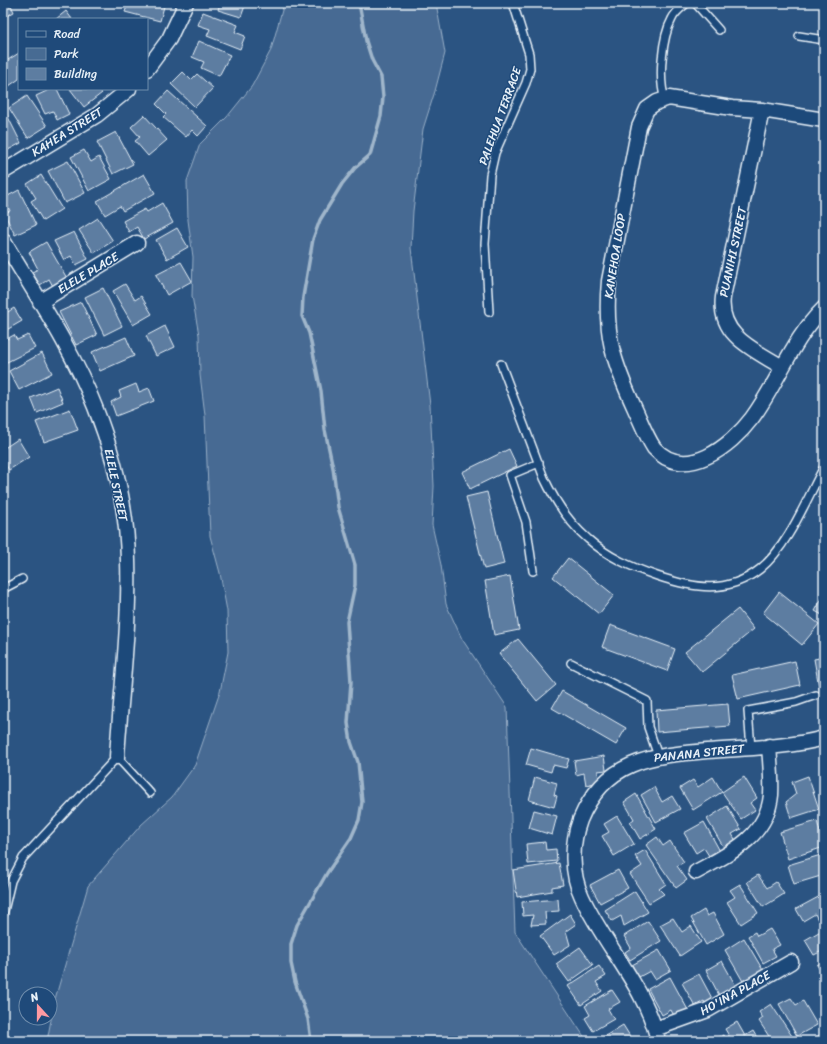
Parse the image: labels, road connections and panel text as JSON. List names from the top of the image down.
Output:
{
  "streets": {
    "street": [
      "KAHEA STREET",
      "PUANIHI STREET",
      "KANEHOA LOOP",
      "ELELE PLACE",
      "ELELE STREET",
      "PANANA STREET",
      "HO'INA PLACE"
    ],
    "lane": ["PALEHUA TERRACE"]
  },
  "crossings": [
    ["PUANIHI STREET", "KANEHOA LOOP"],
    ["ELELE PLACE", "ELELE STREET"],
    ["PANANA STREET", "HO'INA PLACE"]
  ],
  "legend": ["Road", "Park", "Building"],
  "north": "top"
}
